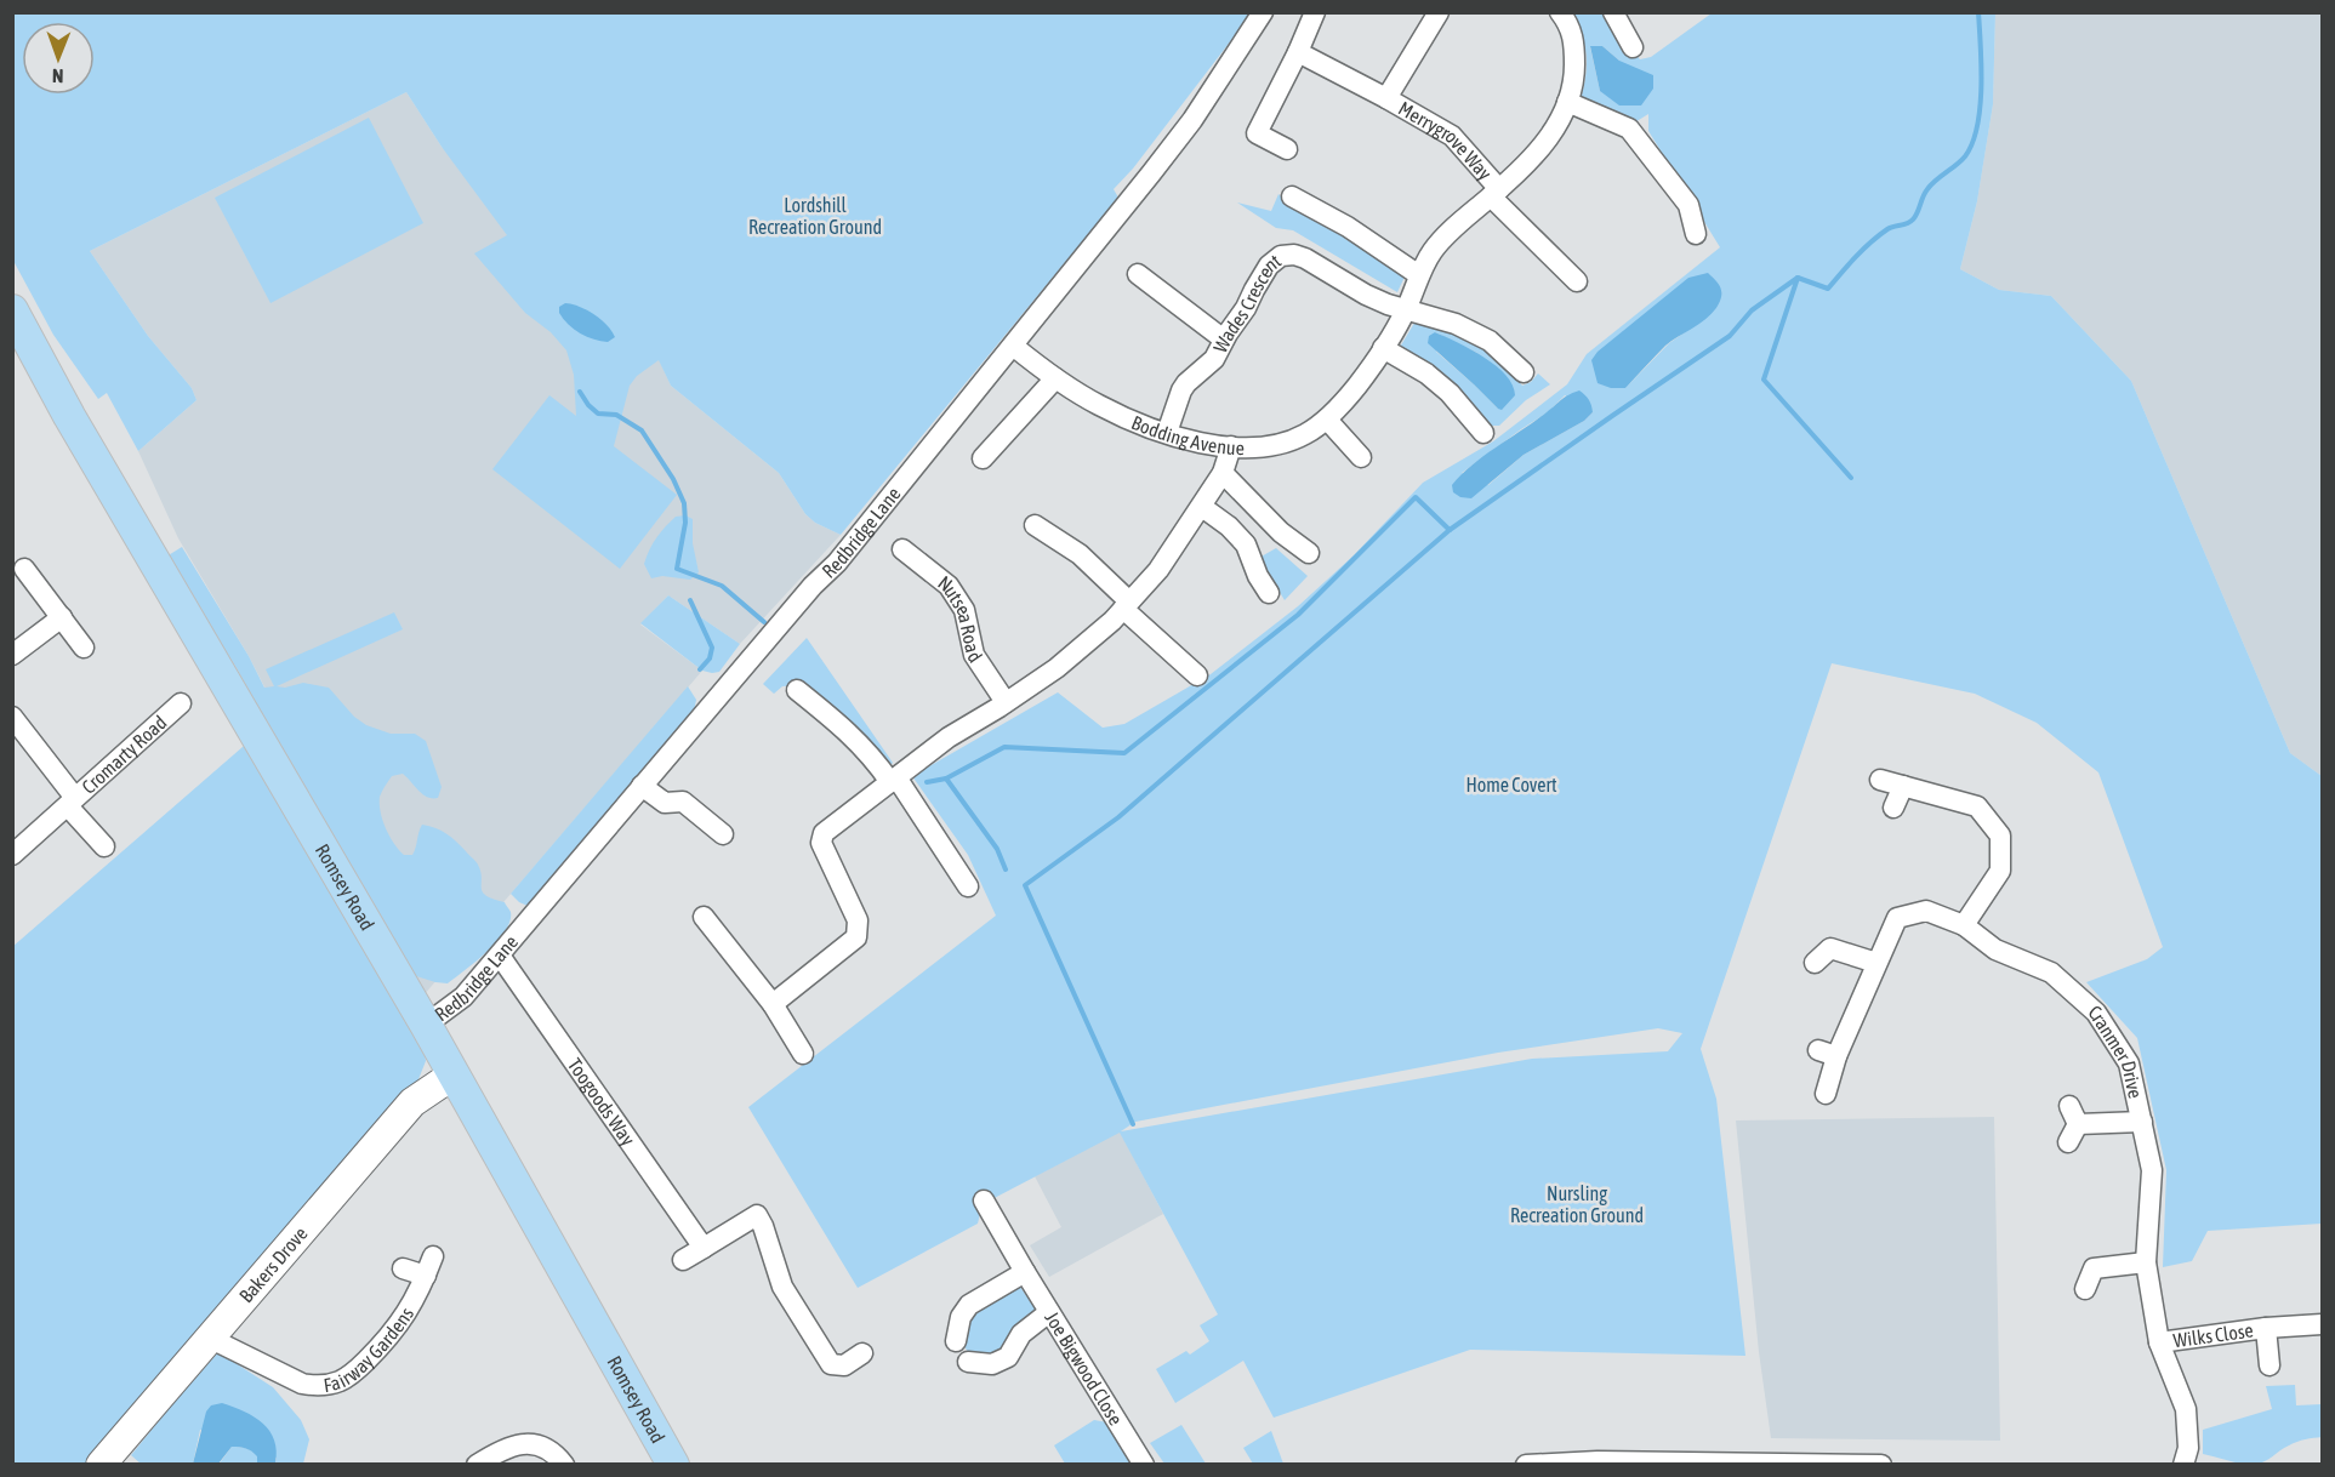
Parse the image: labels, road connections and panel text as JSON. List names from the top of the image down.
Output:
{
  "streets": {
    "main road": ["Romsey Road"],
    "street": [
      "Merrygrove Way",
      "Wades Crescent",
      "Bodding Avenue",
      "Redbridge Lane",
      "Nutsea Road",
      "Cromarty Road",
      "Cranmer Drive",
      "Toogoods Way",
      "Bakers Drove",
      "Wilks Close",
      "Fairway Gardens",
      "Joe Bigwood Close"
    ]
  },
  "crossings": [
    ["Merrygrove Way", "Bodding Avenue"],
    ["Wades Crescent", "Bodding Avenue"],
    ["Bodding Avenue", "Redbridge Lane"],
    ["Redbridge Lane", "Romsey Road"],
    ["Redbridge Lane", "Toogoods Way"],
    ["Romsey Road", "Bakers Drove"],
    ["Cranmer Drive", "Wilks Close"],
    ["Bakers Drove", "Fairway Gardens"]
  ],
  "parks": ["Lordshill Recreation Ground", "Home Covert", "Nursling Recreation Ground"],
  "north": "bottom"
}
